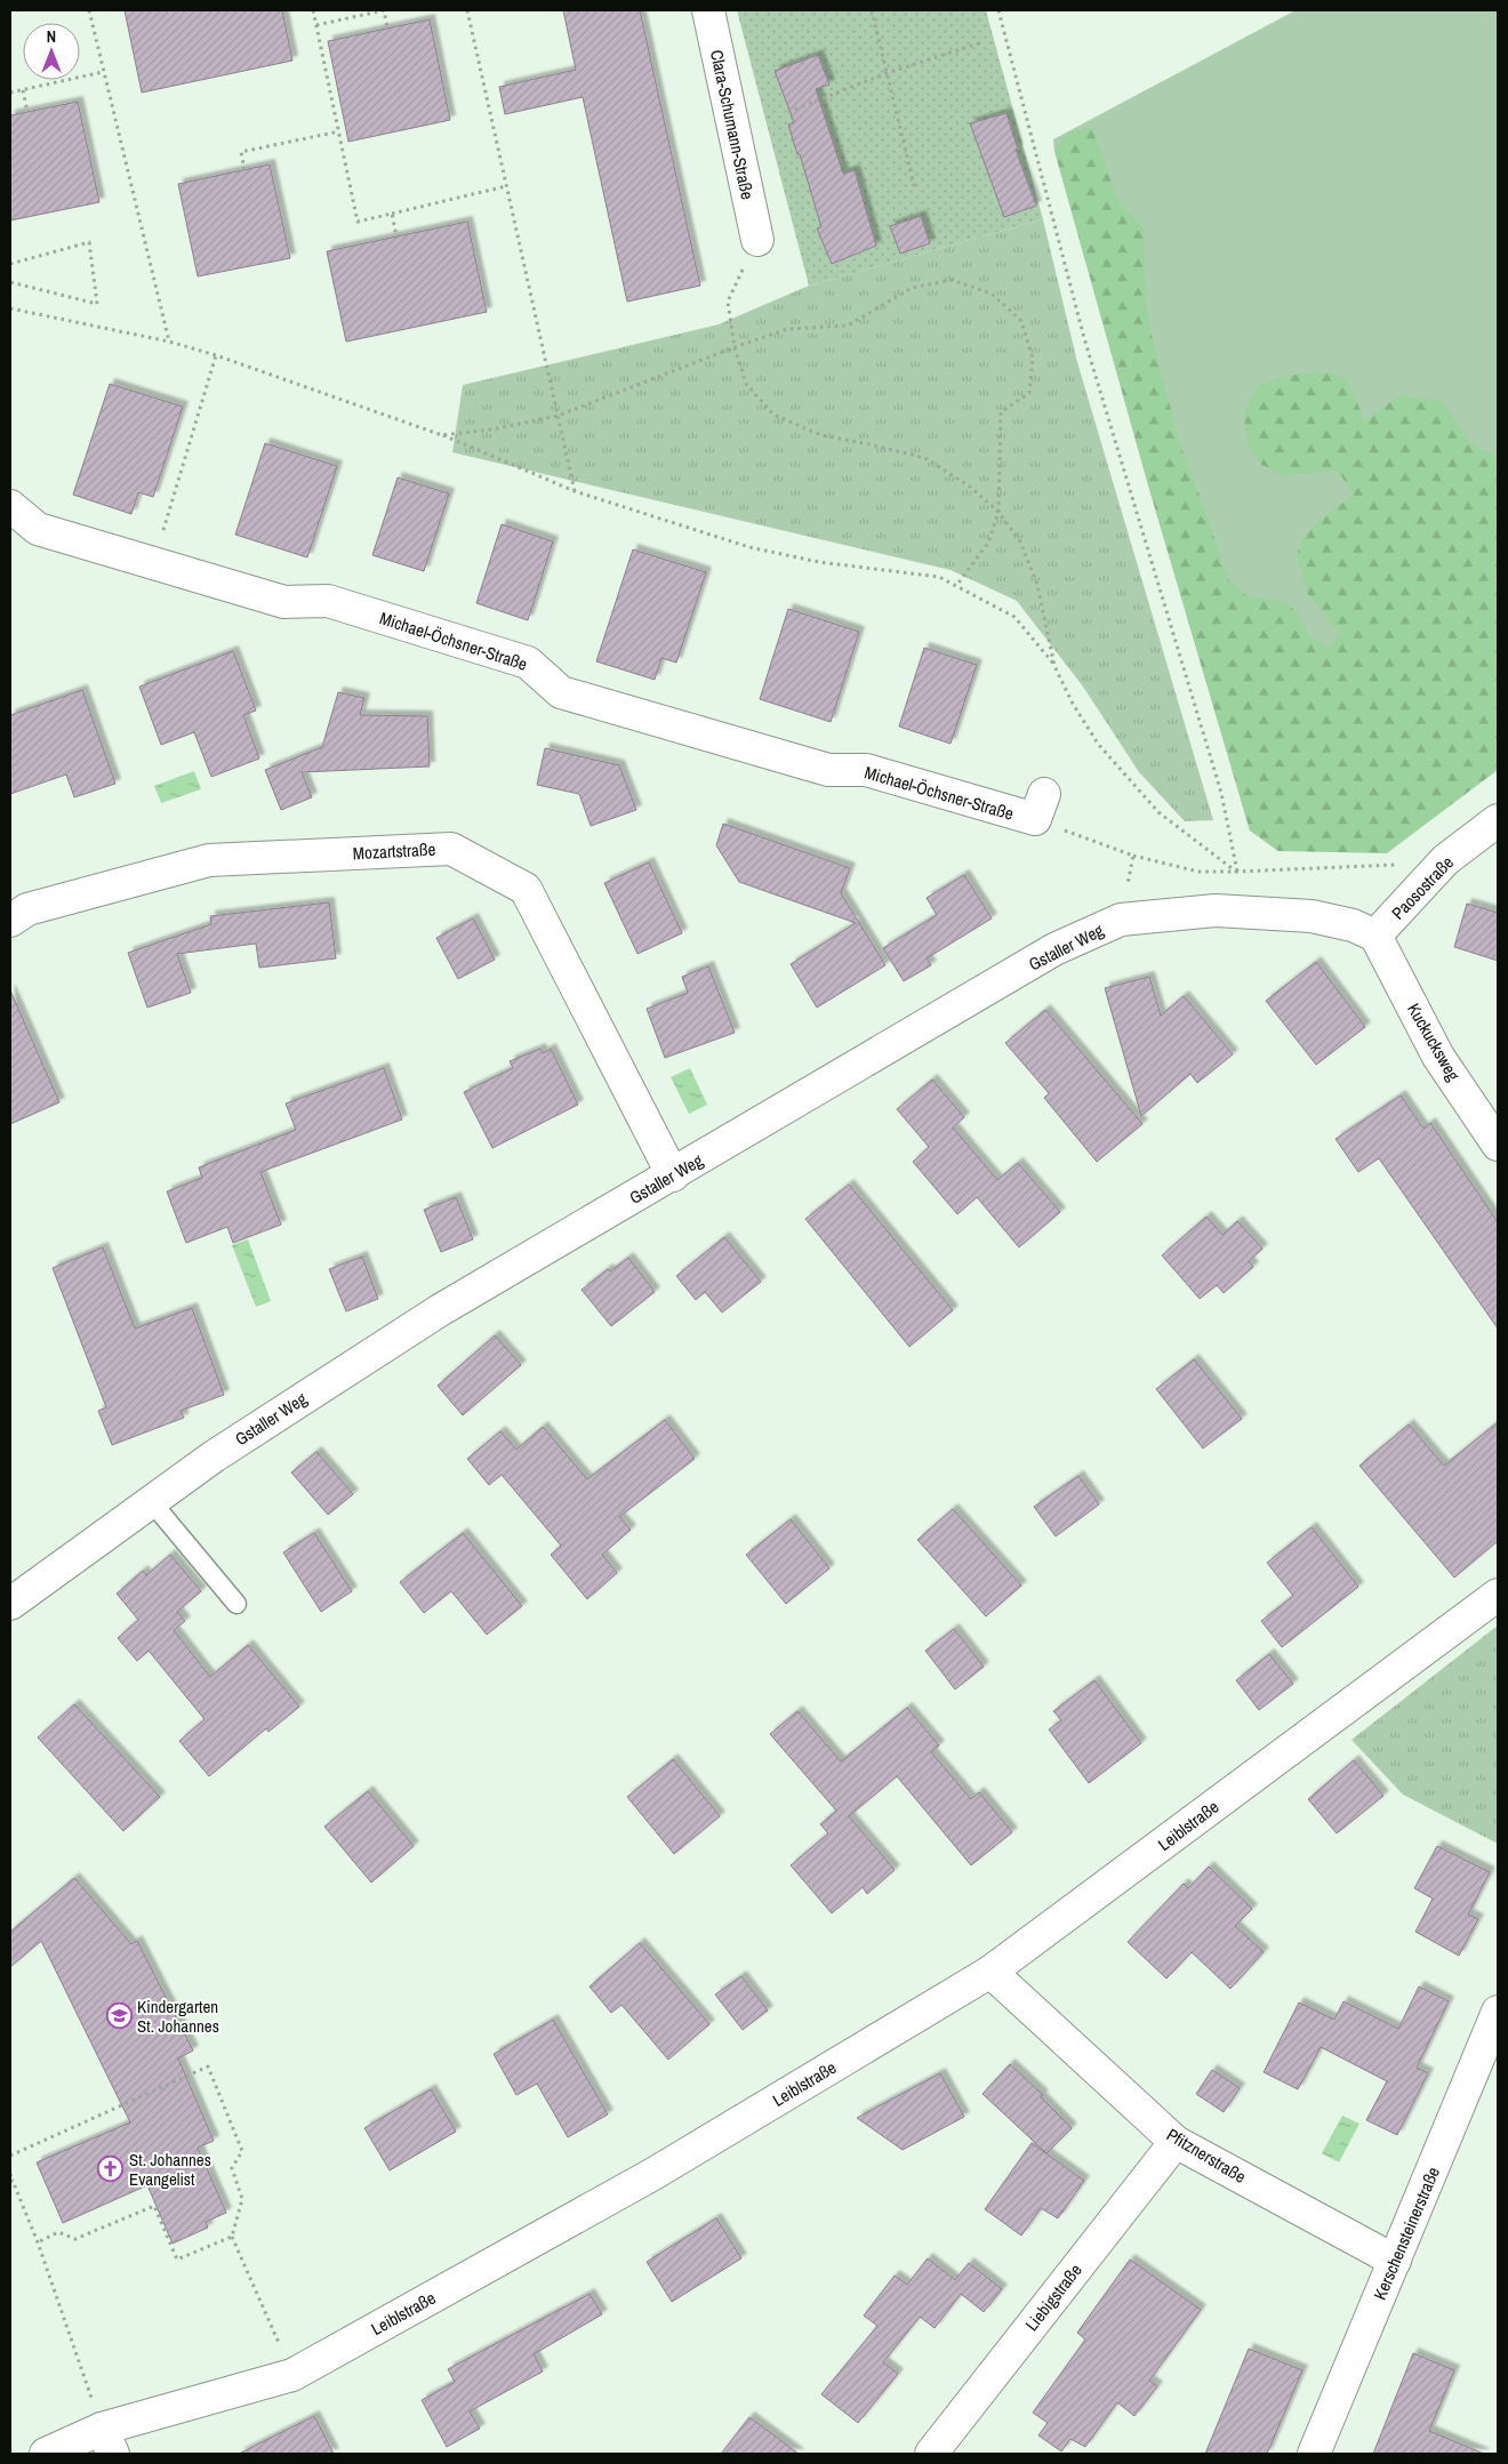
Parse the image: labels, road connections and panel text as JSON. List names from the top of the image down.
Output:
{
  "streets": {
    "street": [
      "Clara-Schumann-Straße",
      "Michael-Öchsner-Straße",
      "Mozartstraße",
      "Paosostraße",
      "Gstaller Weg",
      "Kuckucksweg",
      "Leiblstraße",
      "Pfitznerstraße",
      "Kerschensteinerstraße",
      "Liebigstraße"
    ]
  },
  "crossings": [
    ["Mozartstraße", "Gstaller Weg"],
    ["Paosostraße", "Gstaller Weg"],
    ["Paosostraße", "Kuckucksweg"],
    ["Gstaller Weg", "Kuckucksweg"],
    ["Leiblstraße", "Pfitznerstraße"],
    ["Pfitznerstraße", "Kerschensteinerstraße"],
    ["Pfitznerstraße", "Liebigstraße"]
  ],
  "places": {
    "school or university": ["Kindergarten St. Johannes"],
    "church": ["St. Johannes Evangelist"]
  },
  "north": "top"
}
